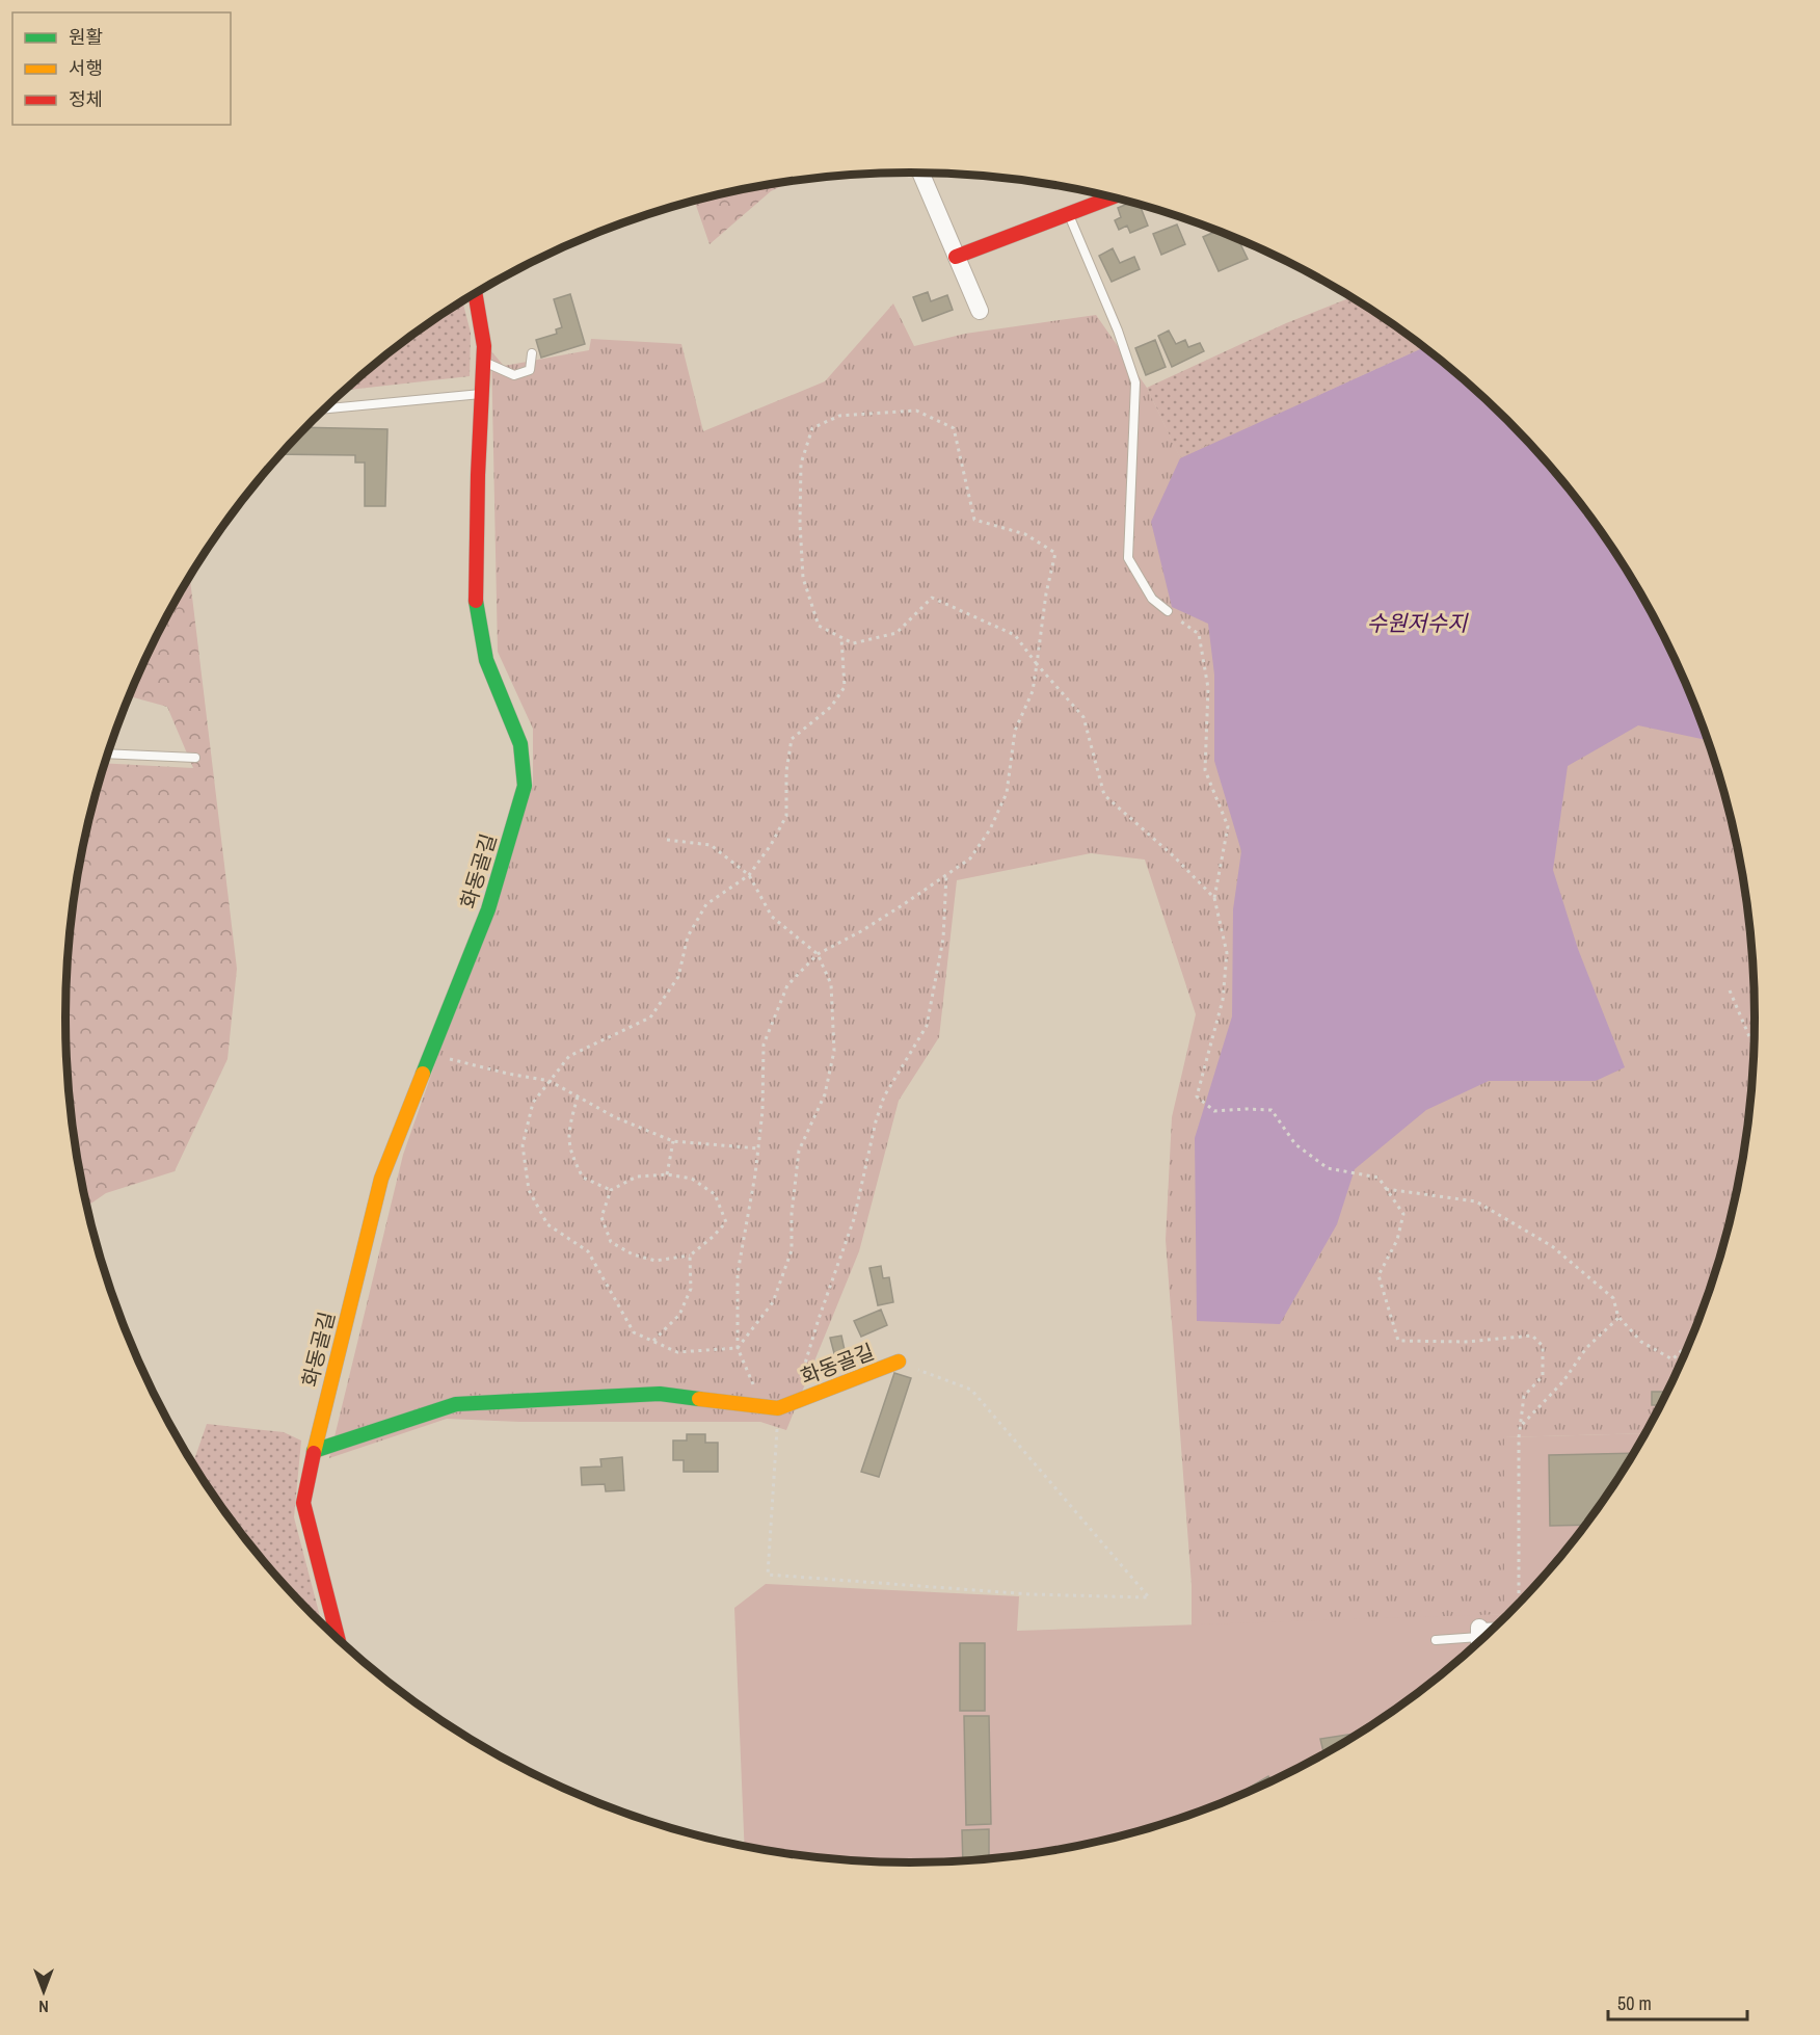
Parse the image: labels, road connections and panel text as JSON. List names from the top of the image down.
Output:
{
  "streets": {
    "street": ["화동골길"]
  },
  "water": ["수원저수지"],
  "legend": ["원활", "서행", "정체"],
  "scale_bar": "50 m",
  "north": "bottom"
}
